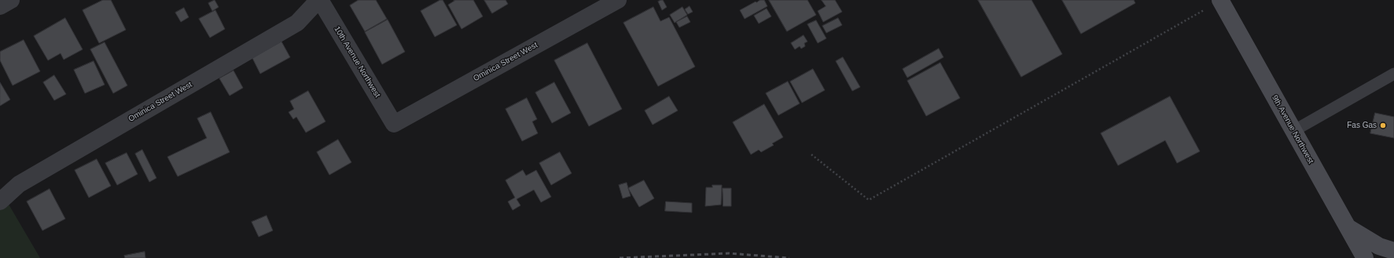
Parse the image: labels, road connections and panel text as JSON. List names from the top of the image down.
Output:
{
  "streets": {
    "main road": ["9th Avenue Northwest"],
    "street": ["10th Avenue Northwest", "Ominica Street West"]
  },
  "crossings": [
    ["10th Avenue Northwest", "Ominica Street West"]
  ],
  "places": ["Fas Gas"]
}
